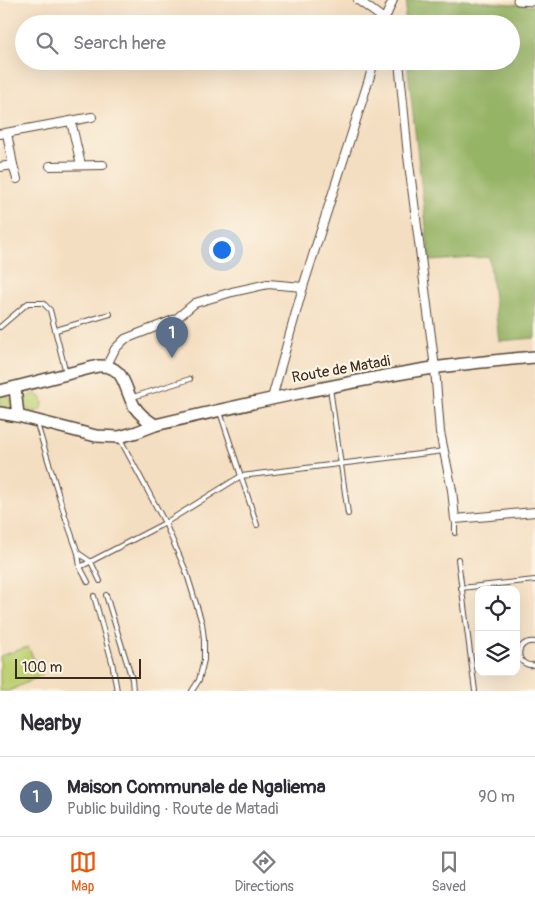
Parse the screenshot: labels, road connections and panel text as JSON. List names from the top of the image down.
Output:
{
  "streets": {
    "main road": ["Route de Matadi"]
  },
  "scale_bar": "100 m",
  "page": {
    "search": "Search here",
    "pins": "1",
    "scale": "100 m",
    "heading": "Nearby",
    "list": [
      {
        "mark": "1",
        "name": "Maison Communale de Ngaliema",
        "note": "Public building · Route de Matadi",
        "value": "90 m"
      }
    ],
    "nav": ["Map", "Directions", "Saved"]
  }
}
